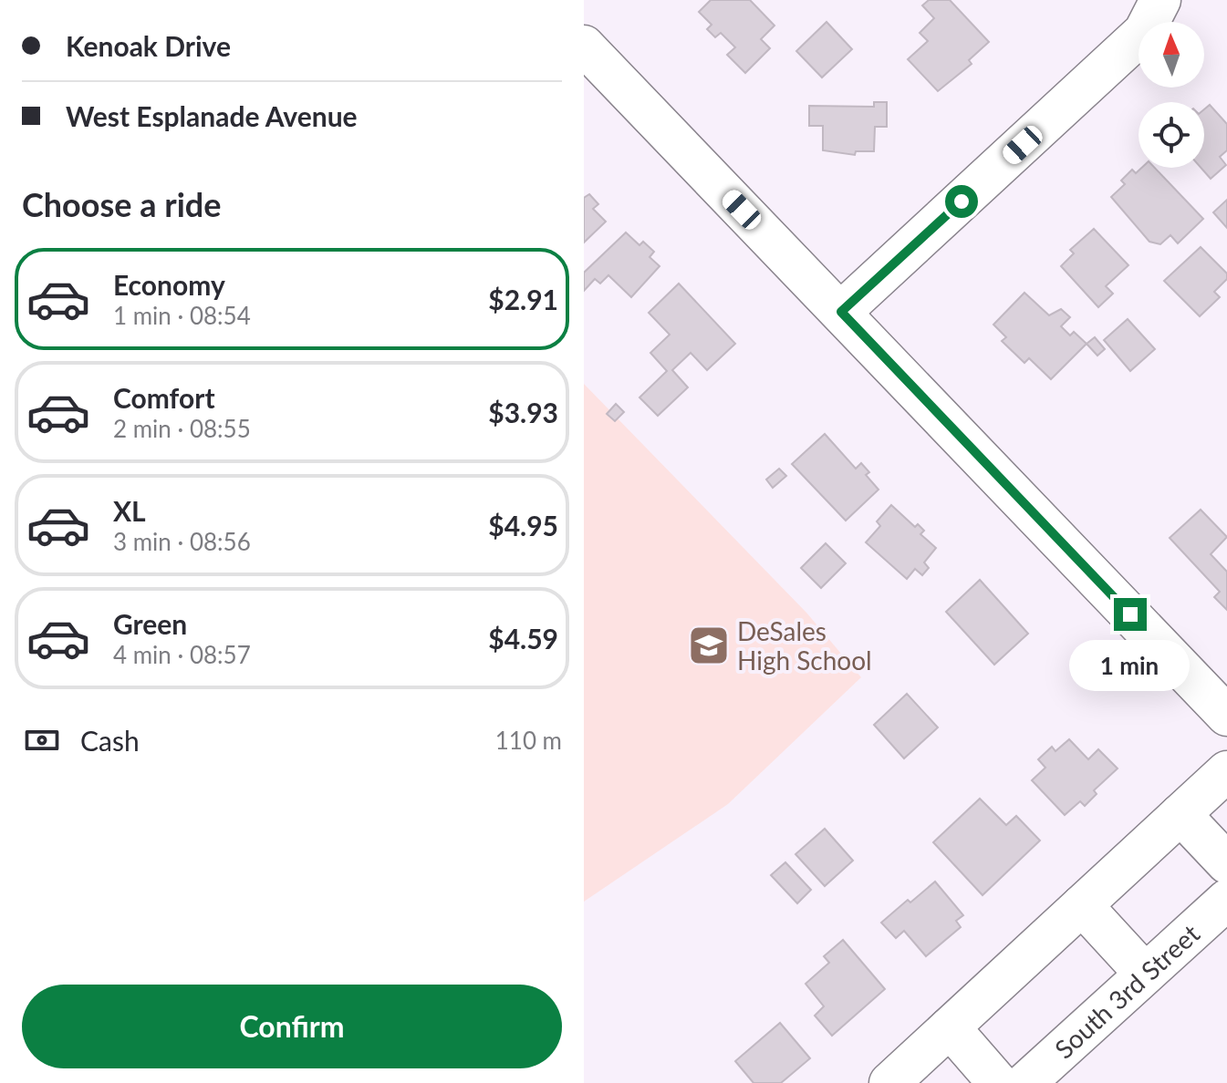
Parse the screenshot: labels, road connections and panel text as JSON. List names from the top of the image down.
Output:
{
  "streets": {
    "street": ["South 3rd Street"]
  },
  "places": {
    "school or university": ["DeSales High School"]
  },
  "north": "top",
  "page": {
    "banner": ["Kenoak Drive", "West Esplanade Avenue"],
    "heading": "Choose a ride",
    "list": [
      {
        "name": "Economy",
        "note": "1 min · 08:54",
        "value": "$2.91"
      },
      {
        "name": "Comfort",
        "note": "2 min · 08:55",
        "value": "$3.93"
      },
      {
        "name": "XL",
        "note": "3 min · 08:56",
        "value": "$4.95"
      },
      {
        "name": "Green",
        "note": "4 min · 08:57",
        "value": "$4.59"
      }
    ],
    "bubble": "1 min",
    "pay": ["Cash", "110 m"],
    "buttons": "Confirm"
  }
}
